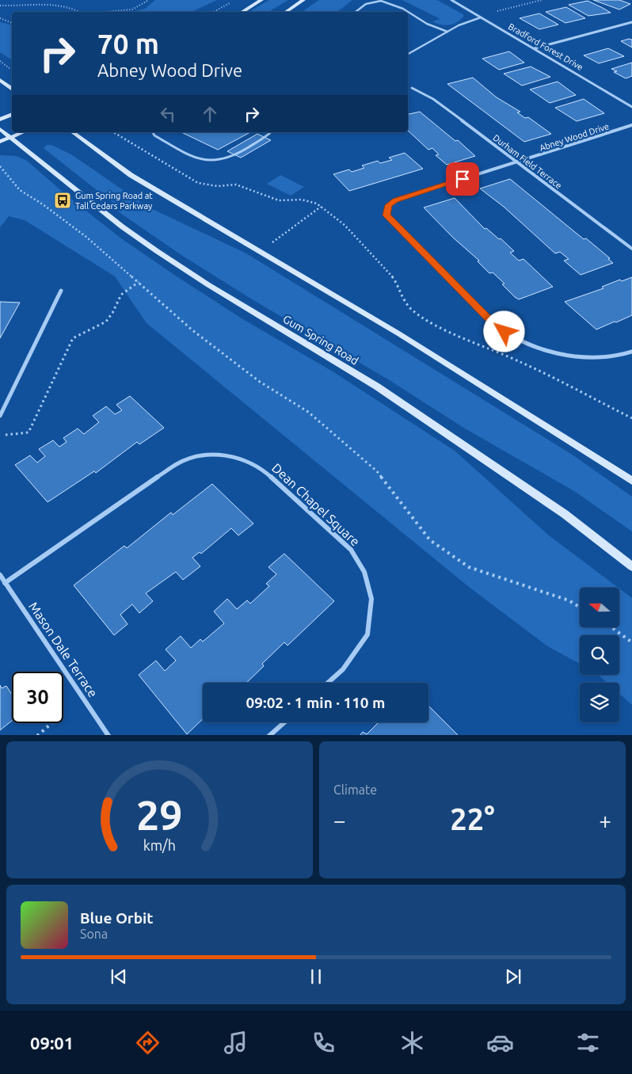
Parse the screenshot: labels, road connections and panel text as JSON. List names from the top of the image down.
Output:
{
  "streets": {
    "main road": ["Gum Spring Road"],
    "street": [
      "Bradford Forest Drive",
      "Abney Wood Drive",
      "Durham Field Terrace",
      "Dean Chapel Square",
      "Mason Dale Terrace"
    ]
  },
  "crossings": [
    ["Abney Wood Drive", "Durham Field Terrace"],
    ["Dean Chapel Square", "Mason Dale Terrace"]
  ],
  "places": {
    "bus stop": ["Gum Spring Road at Tall Cedars Parkway"]
  },
  "north": "left",
  "page": {
    "turn": ["70 m", "Abney Wood Drive"],
    "limit": "30",
    "trip": "09:02 · 1 min · 110 m",
    "tile": "Climate",
    "heat": ["−", "22°", "+"],
    "song": ["Blue Orbit", "Sona"],
    "tabs": "09:01",
    "gauge": ["29", "km/h"]
  }
}
